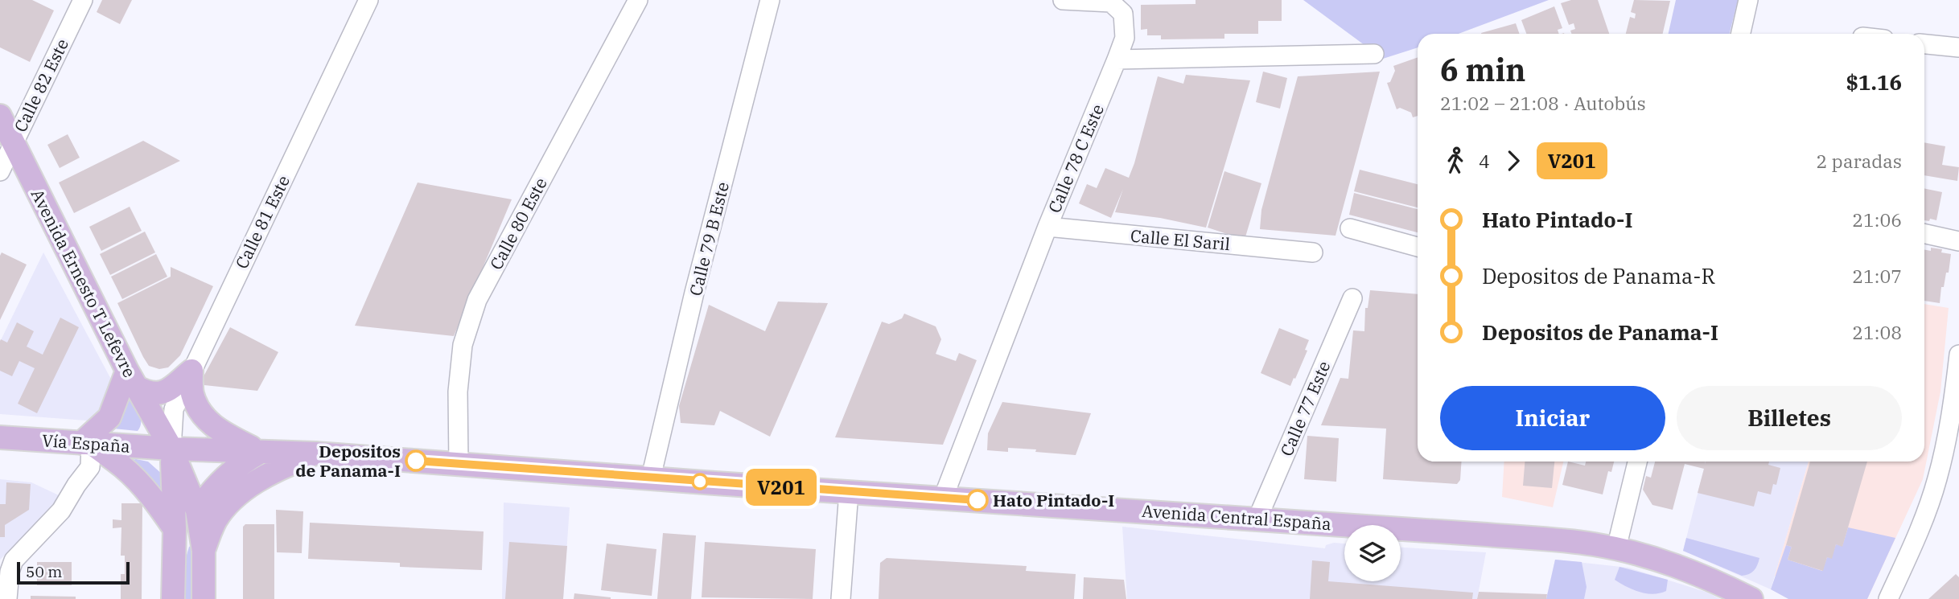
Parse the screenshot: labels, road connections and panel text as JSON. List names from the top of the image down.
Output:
{
  "streets": {
    "main road": ["Avenida Ernesto T Lefevre", "Vía España", "Avenida Central España"],
    "street": [
      "Calle 82 Este",
      "Calle 78 C Este",
      "Calle 81 Este",
      "Calle 80 Este",
      "Calle 79 B Este",
      "Calle El Saril",
      "Calle 77 Este"
    ]
  },
  "crossings": [
    ["Calle 82 Este", "Avenida Ernesto T Lefevre"],
    ["Calle 78 C Este", "Calle El Saril"],
    ["Calle 78 C Este", "Avenida Central España"],
    ["Calle 81 Este", "Avenida Ernesto T Lefevre"],
    ["Calle 81 Este", "Vía España"],
    ["Calle 81 Este", "Avenida Central España"],
    ["Calle 80 Este", "Avenida Central España"],
    ["Calle 79 B Este", "Avenida Central España"],
    ["Avenida Ernesto T Lefevre", "Vía España"],
    ["Avenida Ernesto T Lefevre", "Avenida Central España"],
    ["Calle 77 Este", "Avenida Central España"],
    ["Vía España", "Avenida Central España"]
  ],
  "places": ["Depositos de Panama-I", "Hato Pintado-I"],
  "lines": ["bus line V201"],
  "scale_bar": "50 m",
  "page": {
    "on_map": "V201",
    "heading": ["6 min", "21:02 – 21:08 · Autobús", "$1.16"],
    "legs": ["4", "V201", "2 paradas"],
    "list": [
      {
        "name": "Hato Pintado-I",
        "value": "21:06"
      },
      {
        "name": "Depositos de Panama-R",
        "value": "21:07"
      },
      {
        "name": "Depositos de Panama-I",
        "value": "21:08"
      }
    ],
    "buttons": ["Iniciar", "Billetes"],
    "scale": "50 m"
  }
}
